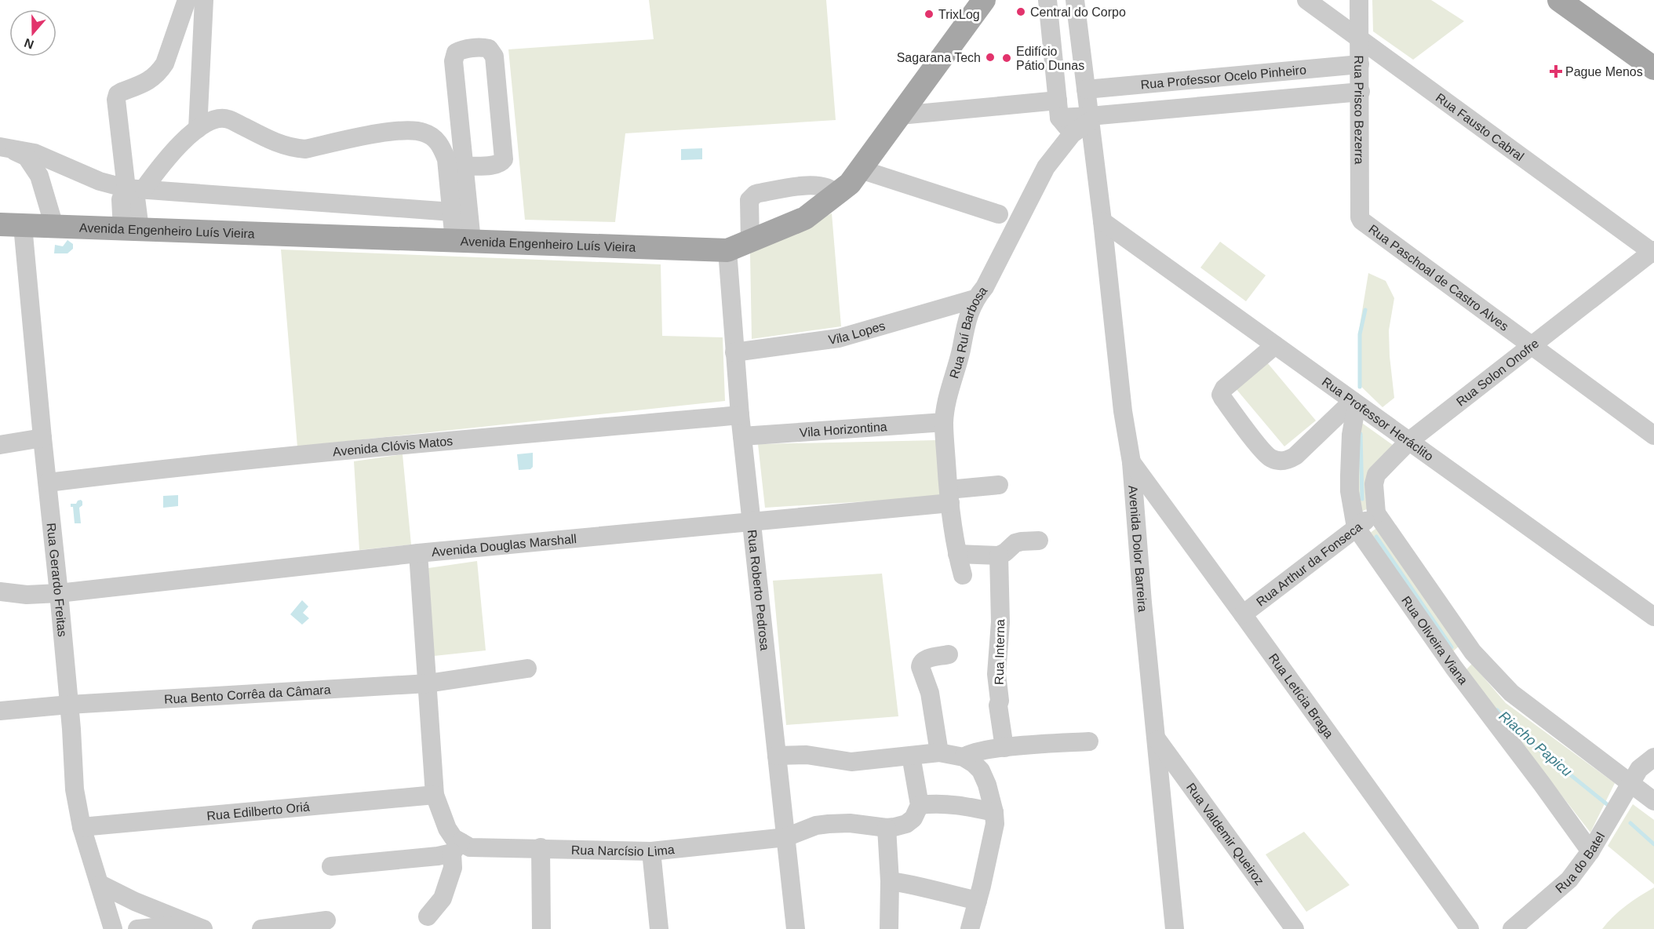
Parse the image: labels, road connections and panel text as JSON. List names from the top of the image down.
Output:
{
  "streets": {
    "main road": ["Avenida Engenheiro Luís Vieira"],
    "street": [
      "Rua Professor Ocelo Pinheiro",
      "Rua Prisco Bezerra",
      "Rua Fausto Cabral",
      "Rua Paschoal de Castro Alves",
      "Vila Lopes",
      "Rua Ruí Barbosa",
      "Rua Solon Onofre",
      "Rua Professor Heráclito",
      "Vila Horizontina",
      "Avenida Clóvis Matos",
      "Avenida Douglas Marshall",
      "Avenida Dolor Barreira",
      "Rua Arthur da Fonseca",
      "Rua Gerardo Freitas",
      "Rua Roberto Pedrosa",
      "Rua Oliveira Viana",
      "Rua Interna",
      "Rua Bento Corrêa da Câmara",
      "Rua Letícia Braga",
      "Rua Edilberto Oriá",
      "Rua Valdemir Queiroz",
      "Rua Narcísio Lima",
      "Rua do Batel"
    ]
  },
  "crossings": [
    ["Rua Professor Ocelo Pinheiro", "Rua Prisco Bezerra"],
    ["Rua Professor Ocelo Pinheiro", "Avenida Engenheiro Luís Vieira"],
    ["Rua Professor Ocelo Pinheiro", "Rua Ruí Barbosa"],
    ["Rua Professor Ocelo Pinheiro", "Avenida Dolor Barreira"],
    ["Rua Prisco Bezerra", "Rua Fausto Cabral"],
    ["Rua Prisco Bezerra", "Rua Paschoal de Castro Alves"],
    ["Rua Fausto Cabral", "Rua Solon Onofre"],
    ["Avenida Engenheiro Luís Vieira", "Rua Gerardo Freitas"],
    ["Avenida Engenheiro Luís Vieira", "Rua Roberto Pedrosa"],
    ["Rua Paschoal de Castro Alves", "Rua Solon Onofre"],
    ["Vila Lopes", "Rua Ruí Barbosa"],
    ["Vila Lopes", "Rua Roberto Pedrosa"],
    ["Rua Ruí Barbosa", "Vila Horizontina"],
    ["Rua Ruí Barbosa", "Avenida Douglas Marshall"],
    ["Rua Ruí Barbosa", "Avenida Dolor Barreira"],
    ["Rua Solon Onofre", "Rua Professor Heráclito"],
    ["Rua Solon Onofre", "Rua Arthur da Fonseca"],
    ["Rua Solon Onofre", "Rua Oliveira Viana"],
    ["Rua Professor Heráclito", "Avenida Dolor Barreira"],
    ["Rua Professor Heráclito", "Rua Oliveira Viana"],
    ["Vila Horizontina", "Rua Roberto Pedrosa"],
    ["Avenida Clóvis Matos", "Rua Gerardo Freitas"],
    ["Avenida Clóvis Matos", "Rua Roberto Pedrosa"],
    ["Avenida Douglas Marshall", "Rua Gerardo Freitas"],
    ["Avenida Douglas Marshall", "Rua Roberto Pedrosa"],
    ["Avenida Dolor Barreira", "Rua Letícia Braga"],
    ["Avenida Dolor Barreira", "Rua Valdemir Queiroz"],
    ["Rua Arthur da Fonseca", "Rua Oliveira Viana"],
    ["Rua Arthur da Fonseca", "Rua Letícia Braga"],
    ["Rua Gerardo Freitas", "Rua Bento Corrêa da Câmara"],
    ["Rua Gerardo Freitas", "Rua Edilberto Oriá"],
    ["Rua Roberto Pedrosa", "Rua Narcísio Lima"],
    ["Rua Oliveira Viana", "Rua do Batel"]
  ],
  "water": ["Riacho Papicu"],
  "places": {
    "other": [
      "Central do Corpo",
      "TrixLog",
      "Sagarana Tech",
      "Edifício Pátio Dunas"
    ],
    "health": ["Pague Menos"]
  },
  "north": "bottom"
}
